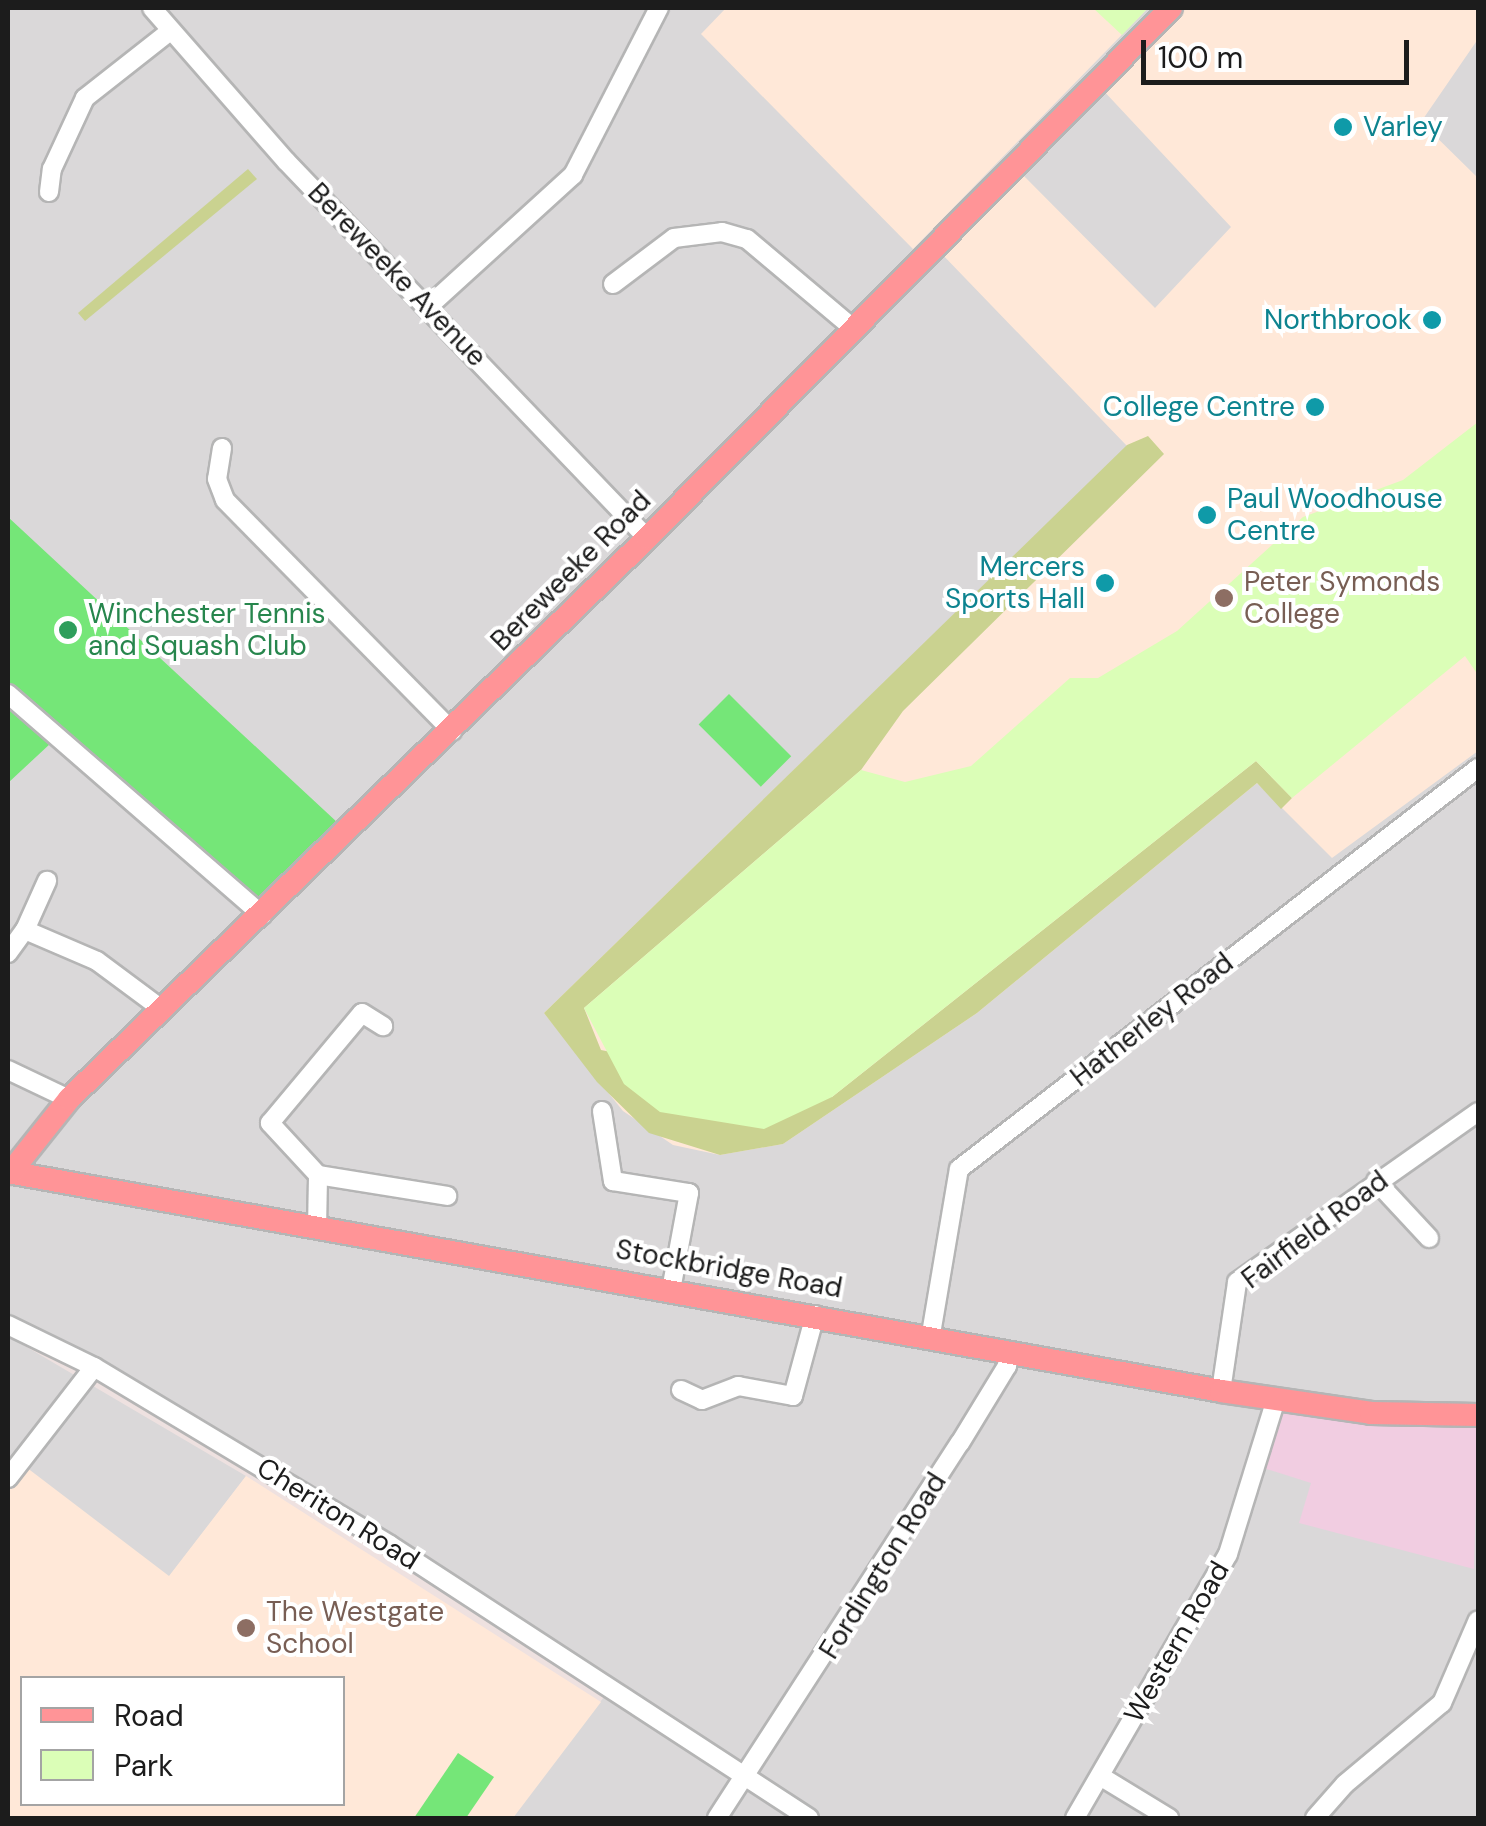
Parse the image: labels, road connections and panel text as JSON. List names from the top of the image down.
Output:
{
  "streets": {
    "main road": ["Bereweeke Road", "Stockbridge Road"],
    "street": [
      "Bereweeke Avenue",
      "Hatherley Road",
      "Fairfield Road",
      "Cheriton Road",
      "Fordington Road",
      "Western Road"
    ]
  },
  "crossings": [
    ["Bereweeke Avenue", "Bereweeke Road"],
    ["Bereweeke Road", "Stockbridge Road"],
    ["Hatherley Road", "Stockbridge Road"],
    ["Fairfield Road", "Stockbridge Road"],
    ["Stockbridge Road", "Fordington Road"],
    ["Stockbridge Road", "Western Road"],
    ["Cheriton Road", "Fordington Road"]
  ],
  "places": [
    "Varley",
    "Northbrook",
    "College Centre",
    "Paul Woodhouse Centre",
    "Mercers Sports Hall",
    "Peter Symonds College",
    "Winchester Tennis and Squash Club",
    "The Westgate School"
  ],
  "legend": ["Road", "Park"],
  "scale_bar": "100 m"
}
